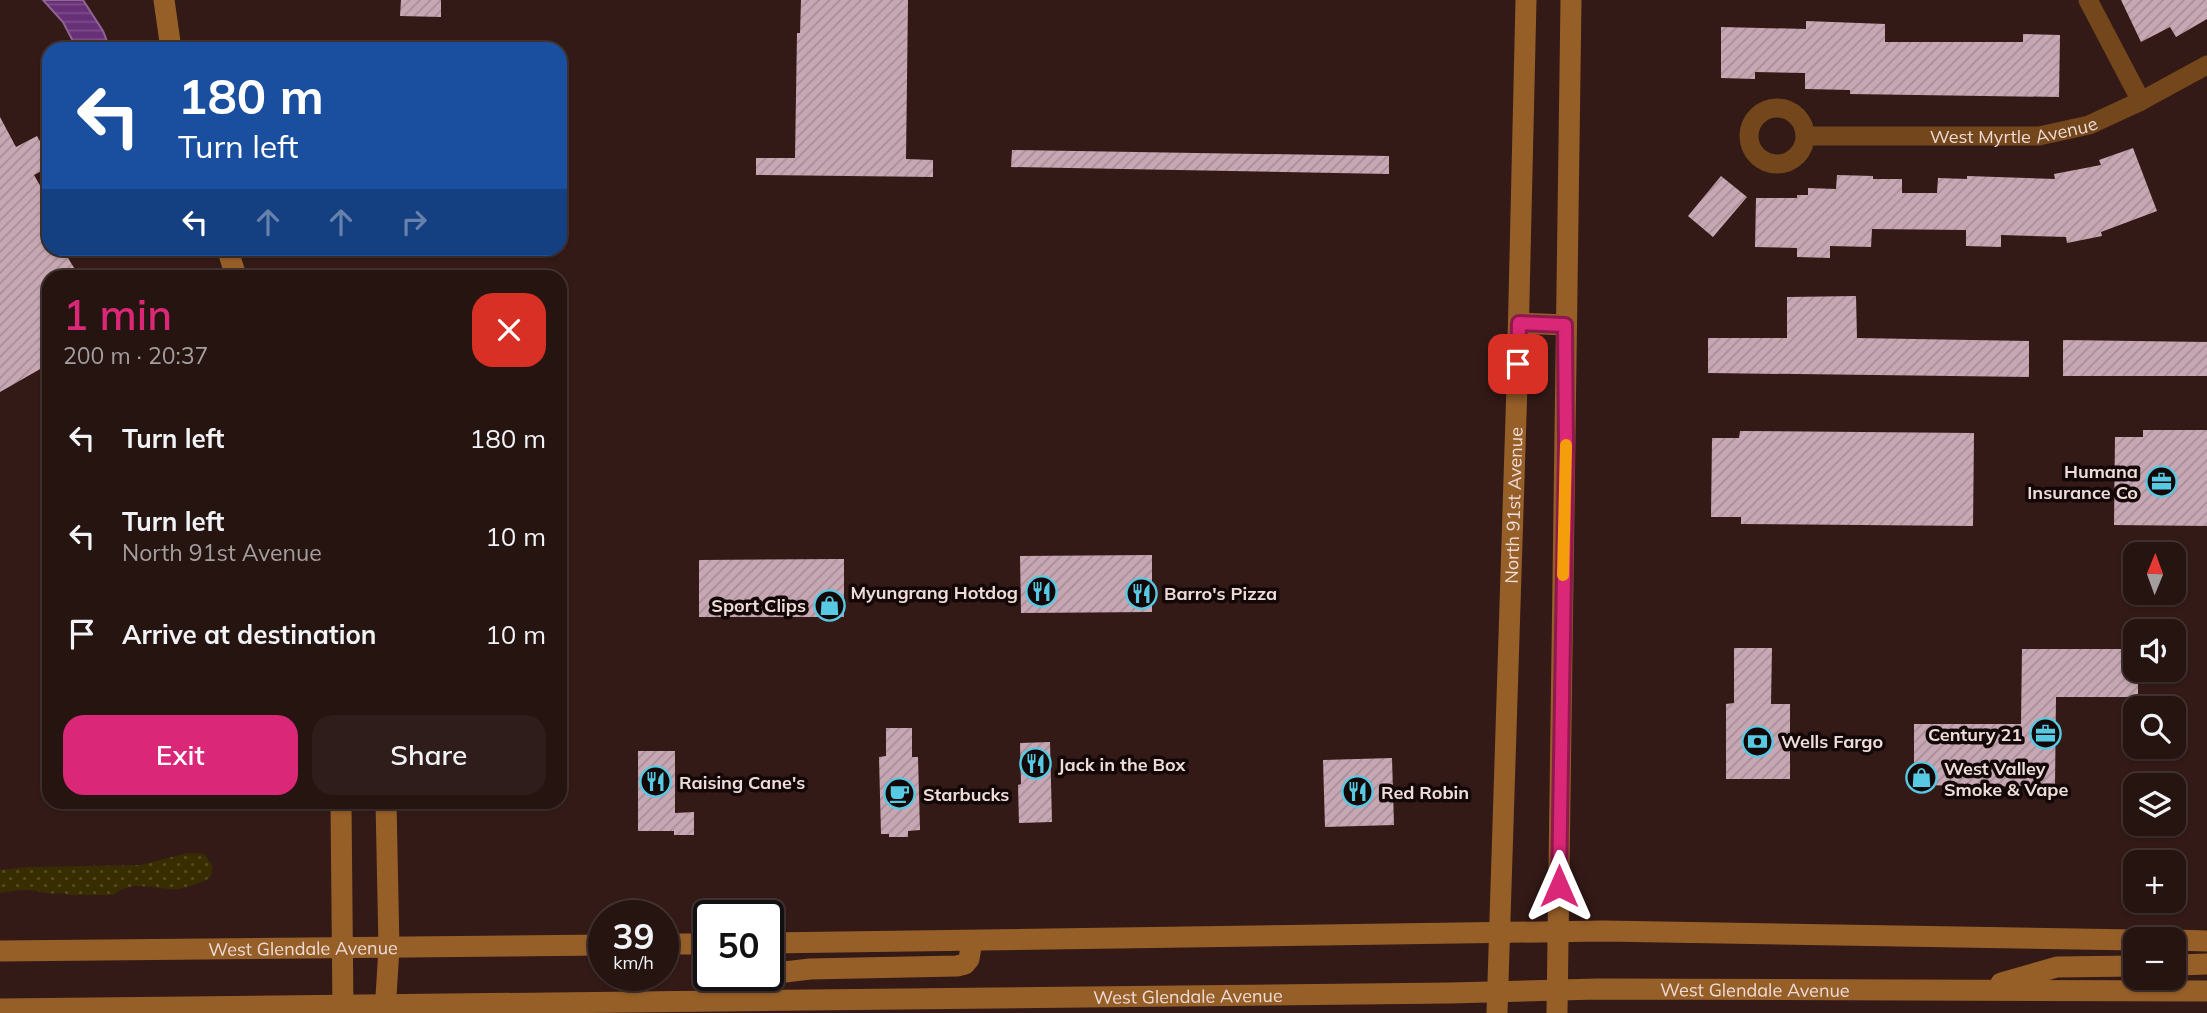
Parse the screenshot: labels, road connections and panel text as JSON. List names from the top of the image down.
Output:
{
  "streets": {
    "main road": ["North 91st Avenue", "West Glendale Avenue"],
    "street": ["West Myrtle Avenue"]
  },
  "crossings": [
    ["North 91st Avenue", "West Glendale Avenue"]
  ],
  "places": {
    "office": ["Humana Insurance Co", "Century 21"],
    "restaurant": [
      "Myungrang Hotdog",
      "Barro's Pizza",
      "Jack in the Box",
      "Raising Cane's",
      "Red Robin"
    ],
    "shop": ["Sport Clips", "West Valley Smoke & Vape"],
    "bank": ["Wells Fargo"],
    "cafe": ["Starbucks"]
  },
  "north": "top",
  "page": {
    "turn": ["180 m", "Turn left"],
    "heading": ["1 min", "200 m · 20:37"],
    "list": [
      {
        "name": "Turn left",
        "value": "180 m"
      },
      {
        "name": "Turn left",
        "note": "North 91st Avenue",
        "value": "10 m"
      },
      {
        "name": "Arrive at destination",
        "value": "10 m"
      }
    ],
    "map_buttons": ["+", "−"],
    "buttons": ["Exit", "Share"],
    "speed": "39 km/h",
    "limit": "50"
  }
}
